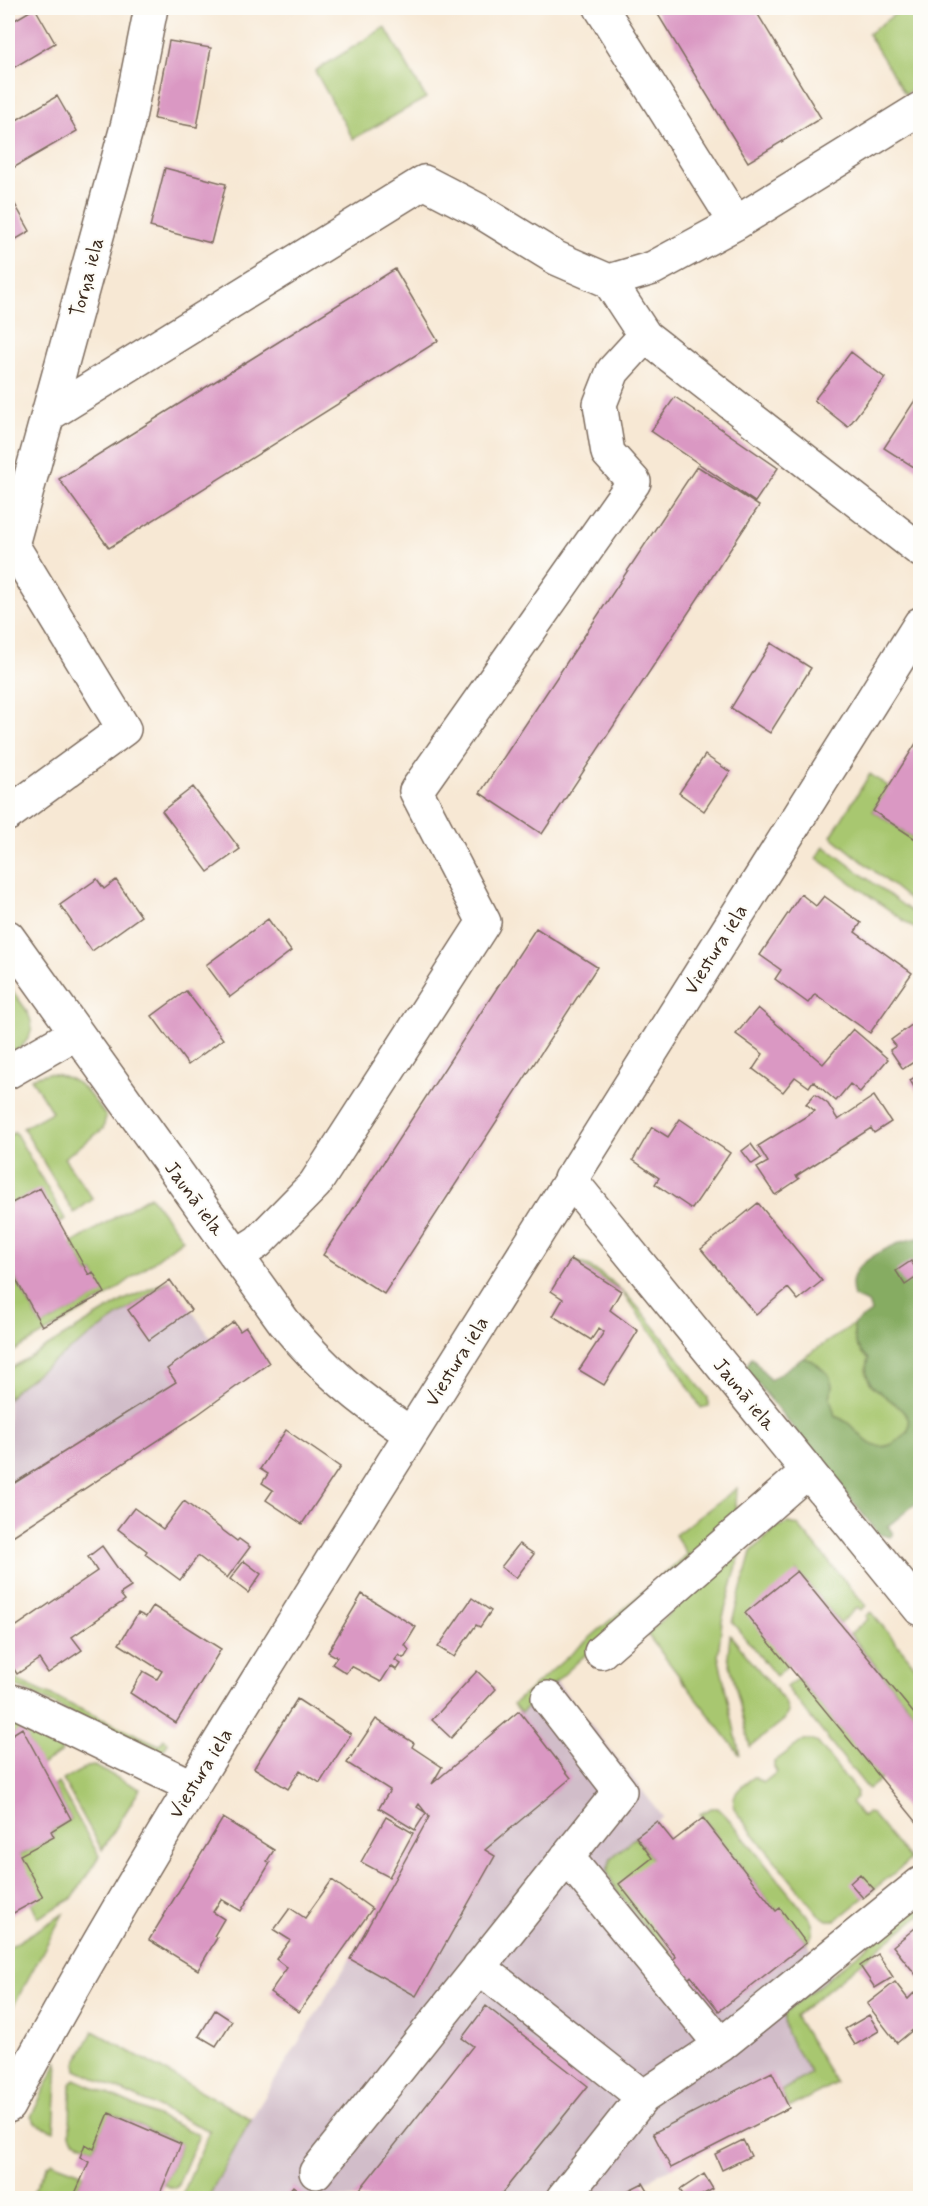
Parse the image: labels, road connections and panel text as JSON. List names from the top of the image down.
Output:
{
  "streets": {
    "street": ["Torņa iela", "Viestura iela", "Jaunā iela"]
  },
  "crossings": [
    ["Viestura iela", "Jaunā iela"]
  ]
}
